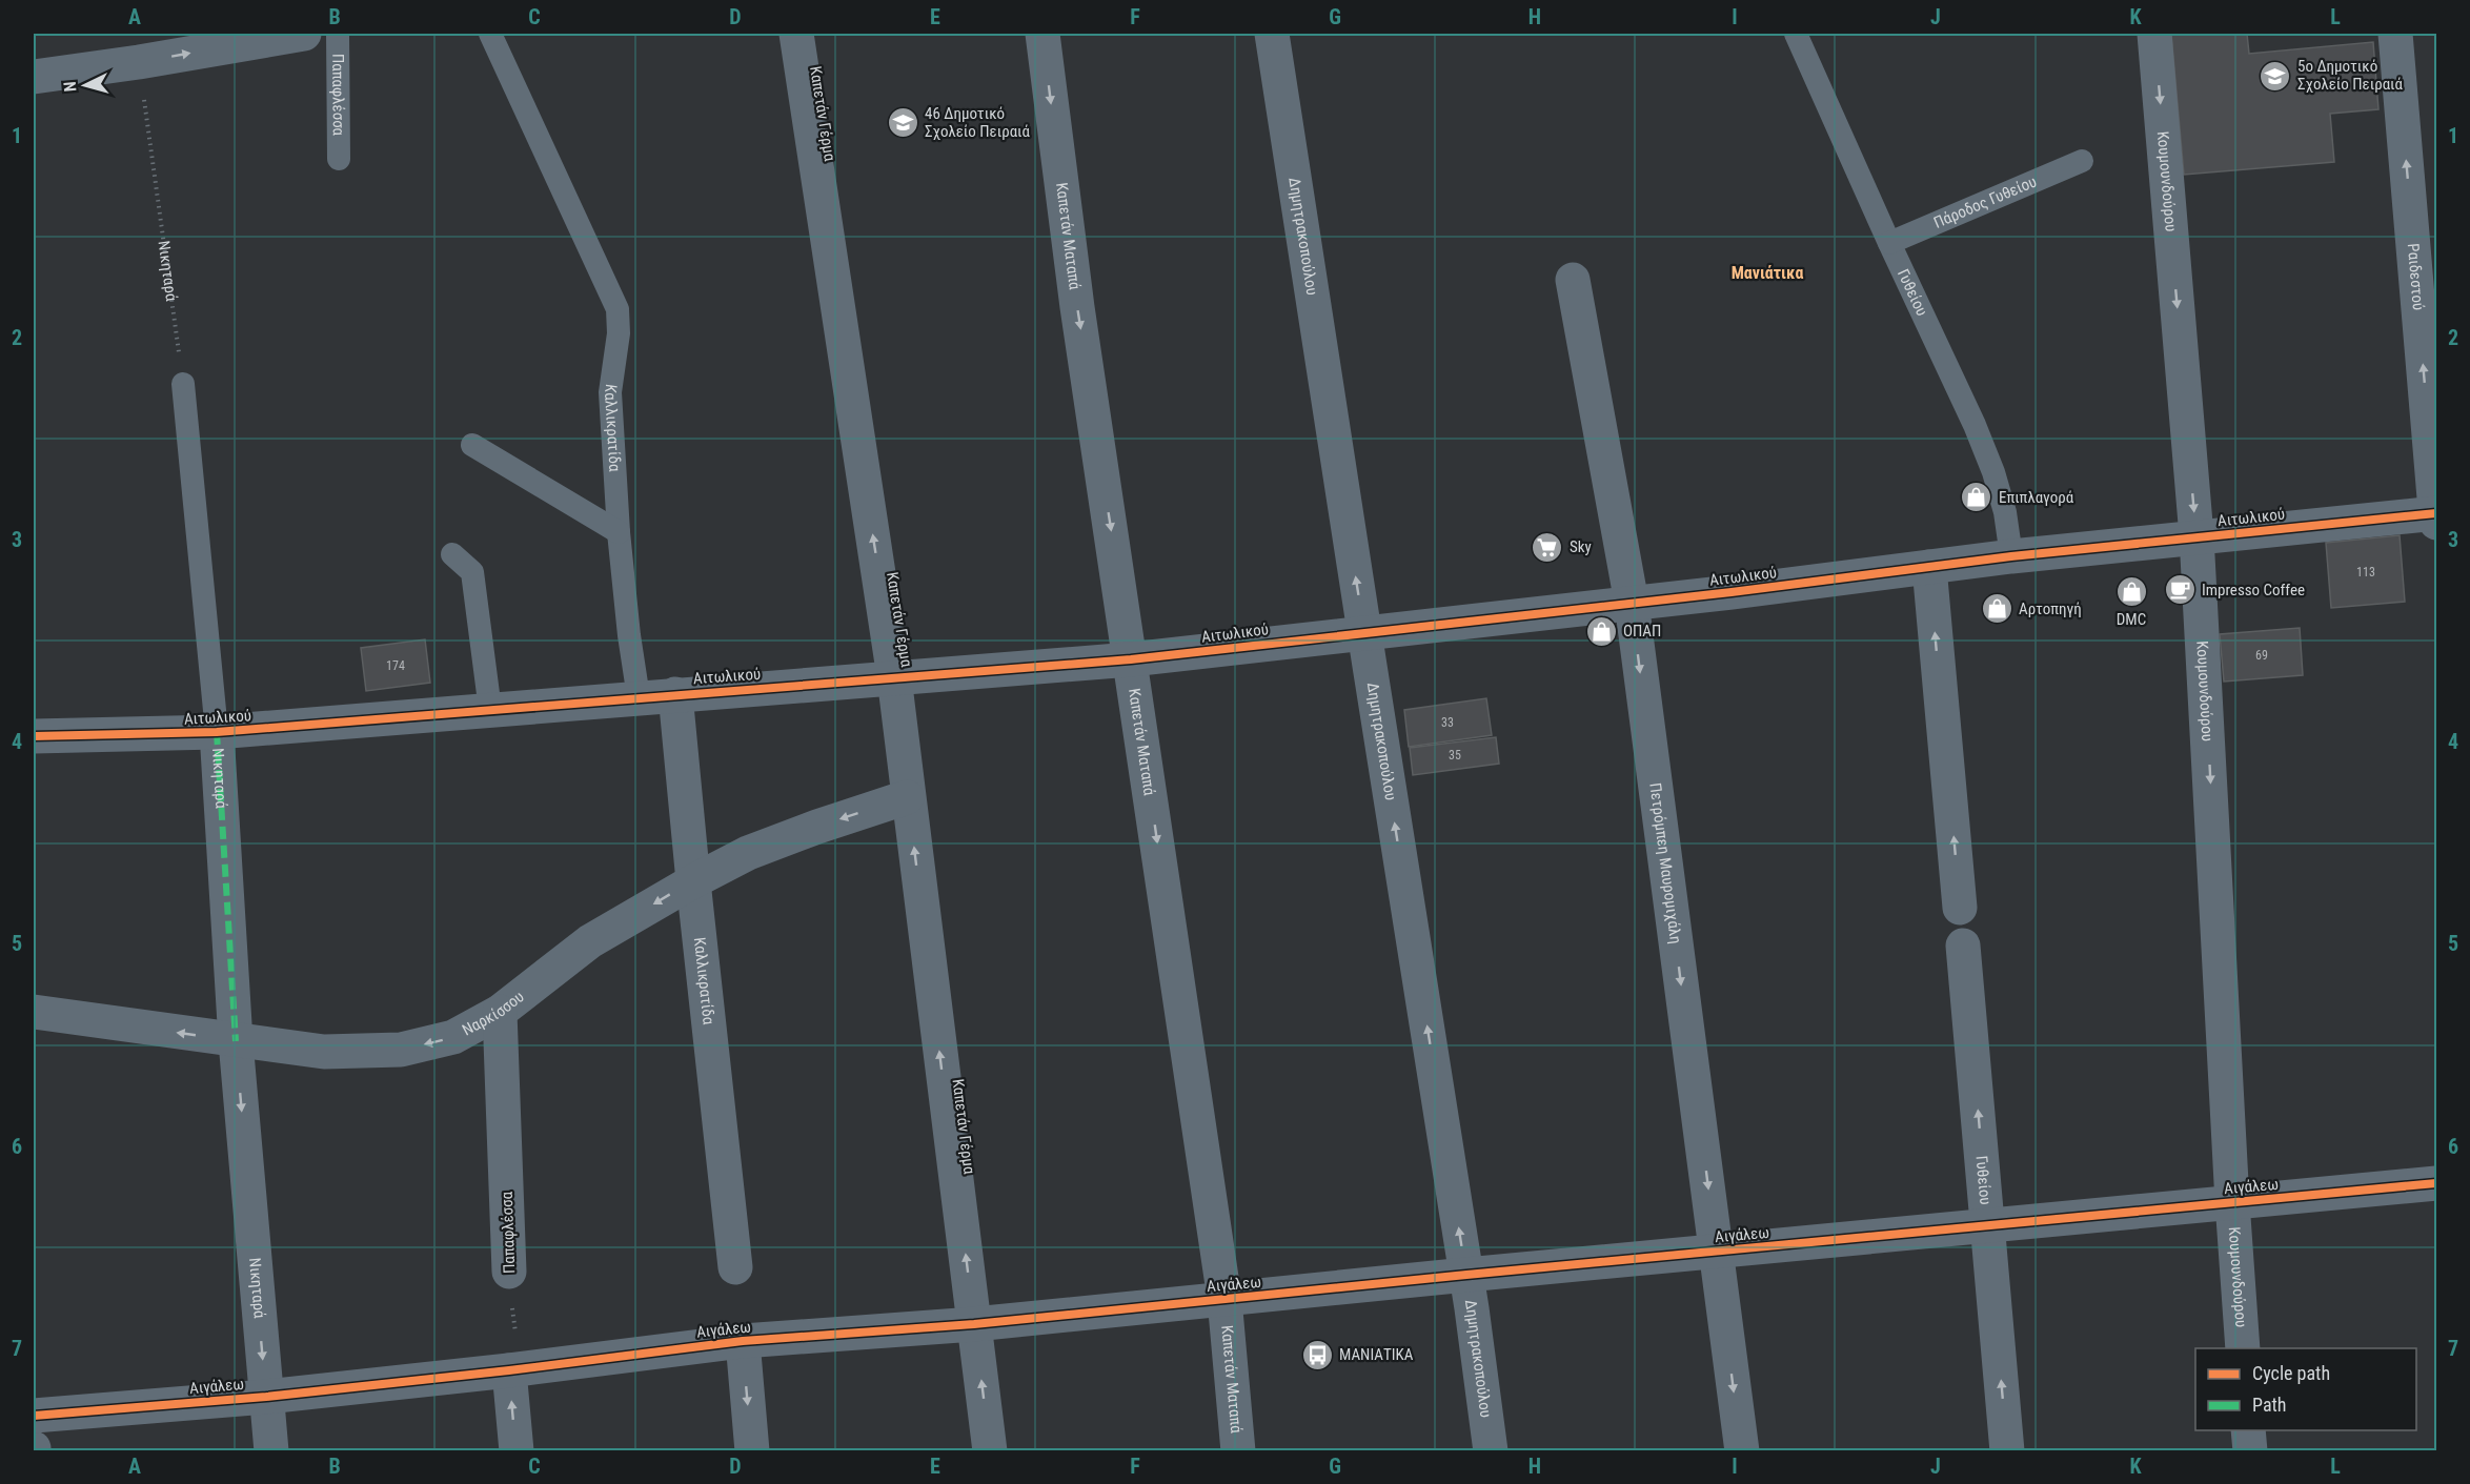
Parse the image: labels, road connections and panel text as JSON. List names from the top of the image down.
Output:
{
  "streets": {
    "street": [
      "Παπαφλέσσα",
      "Καπετάν Γέρμα",
      "Κουμουνδούρου",
      "Καπετάν Ματαπά",
      "Δημητρακοπούλου",
      "Νικηταρά",
      "Ραιδεστού",
      "Γυθείου",
      "Καλλικρατίδα",
      "Αιτωλικού",
      "Πετρόμπεη Μαυρομιχάλη",
      "Ναρκίσσου",
      "Αιγάλεω"
    ],
    "lane": ["Πάροδος Γυθείου"]
  },
  "crossings": [
    ["Παπαφλέσσα", "Ναρκίσσου"],
    ["Παπαφλέσσα", "Αιγάλεω"],
    ["Καπετάν Γέρμα", "Αιτωλικού"],
    ["Καπετάν Γέρμα", "Ναρκίσσου"],
    ["Καπετάν Γέρμα", "Αιγάλεω"],
    ["Κουμουνδούρου", "Αιτωλικού"],
    ["Κουμουνδούρου", "Αιγάλεω"],
    ["Πάροδος Γυθείου", "Γυθείου"],
    ["Καπετάν Ματαπά", "Αιτωλικού"],
    ["Καπετάν Ματαπά", "Αιγάλεω"],
    ["Δημητρακοπούλου", "Αιτωλικού"],
    ["Δημητρακοπούλου", "Αιγάλεω"],
    ["Νικηταρά", "Αιτωλικού"],
    ["Νικηταρά", "Ναρκίσσου"],
    ["Νικηταρά", "Αιγάλεω"],
    ["Ραιδεστού", "Αιτωλικού"],
    ["Γυθείου", "Αιτωλικού"],
    ["Γυθείου", "Αιγάλεω"],
    ["Καλλικρατίδα", "Αιτωλικού"],
    ["Καλλικρατίδα", "Ναρκίσσου"],
    ["Αιτωλικού", "Πετρόμπεη Μαυρομιχάλη"],
    ["Πετρόμπεη Μαυρομιχάλη", "Αιγάλεω"]
  ],
  "one_way": [
    "Καπετάν Γέρμα",
    "Κουμουνδούρου",
    "Καπετάν Ματαπά",
    "Δημητρακοπούλου",
    "Ραιδεστού",
    "Γυθείου",
    "Ναρκίσσου"
  ],
  "districts": ["Μανιάτικα"],
  "places": {
    "school or university": ["5ο Δημοτικό Σχολείο Πειραιά", "46 Δημοτικό Σχολείο Πειραιά"],
    "shop": [
      "Επιπλαγορά",
      "DMC",
      "Αρτοπηγή",
      "ΟΠΑΠ"
    ],
    "supermarket": ["Sky"],
    "cafe": ["Impresso Coffee"],
    "bus stop": ["ΜΑΝΙΑΤΙΚΑ"]
  },
  "house_numbers": [
    "113",
    "69",
    "174",
    "33",
    "35"
  ],
  "legend": ["Cycle path", "Path"],
  "north": "left",
  "grid": {
    "columns": [
      "A",
      "B",
      "C",
      "D",
      "E",
      "F",
      "G",
      "H",
      "I",
      "J",
      "K",
      "L"
    ],
    "rows": [
      "1",
      "2",
      "3",
      "4",
      "5",
      "6",
      "7"
    ]
  }
}
